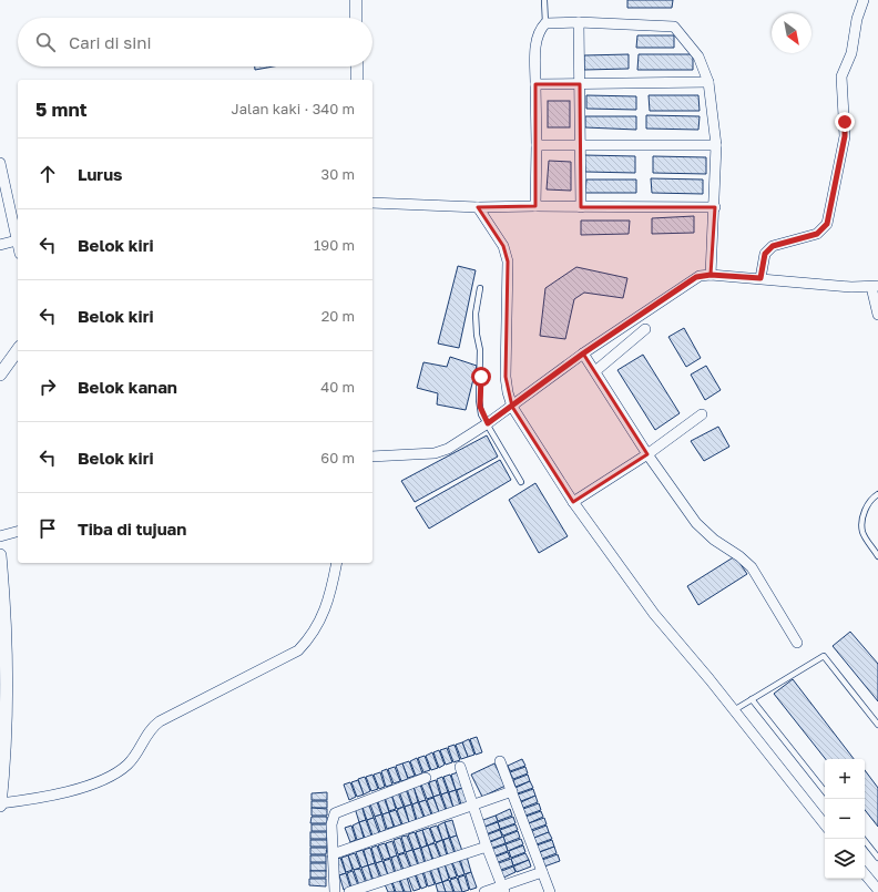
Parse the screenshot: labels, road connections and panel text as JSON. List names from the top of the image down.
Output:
{
  "north": "bottom right",
  "page": {
    "search": "Cari di sini",
    "heading": ["5 mnt", "Jalan kaki · 340 m"],
    "list": [
      ["Lurus", "30 m"],
      ["Belok kiri", "190 m"],
      ["Belok kiri", "20 m"],
      ["Belok kanan", "40 m"],
      ["Belok kiri", "60 m"],
      "Tiba di tujuan"
    ],
    "map_buttons": ["+", "−"]
  }
}
